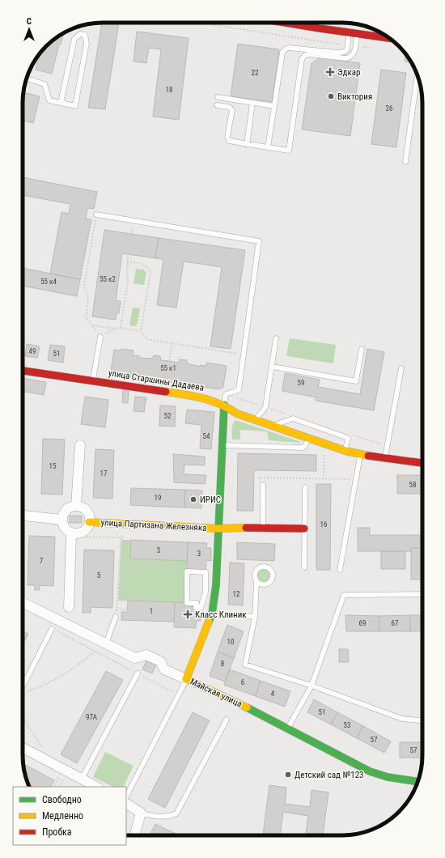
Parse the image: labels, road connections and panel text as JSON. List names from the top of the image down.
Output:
{
  "streets": {
    "street": ["улица Старшины Дадаева", "улица Партизана Железняка", "Майская улица"]
  },
  "crossings": [
    ["улица Старшины Дадаева", "улица Партизана Железняка"],
    ["улица Партизана Железняка", "Майская улица"]
  ],
  "places": {
    "health": ["Эдкар", "Класс Клиник"],
    "other": ["Виктория", "ИРИС", "Детский сад №123"]
  },
  "house_numbers": [
    "22",
    "18",
    "26",
    "55 к2",
    "55 к4",
    "49",
    "51",
    "55 к1",
    "59",
    "52",
    "54",
    "15",
    "17",
    "58",
    "19",
    "16",
    "3",
    "3",
    "7",
    "5",
    "12",
    "1",
    "69",
    "67",
    "10",
    "8",
    "6",
    "4",
    "51",
    "97А",
    "53",
    "57",
    "57"
  ],
  "legend": ["Свободно", "Медленно", "Пробка"],
  "north": "top"
}
